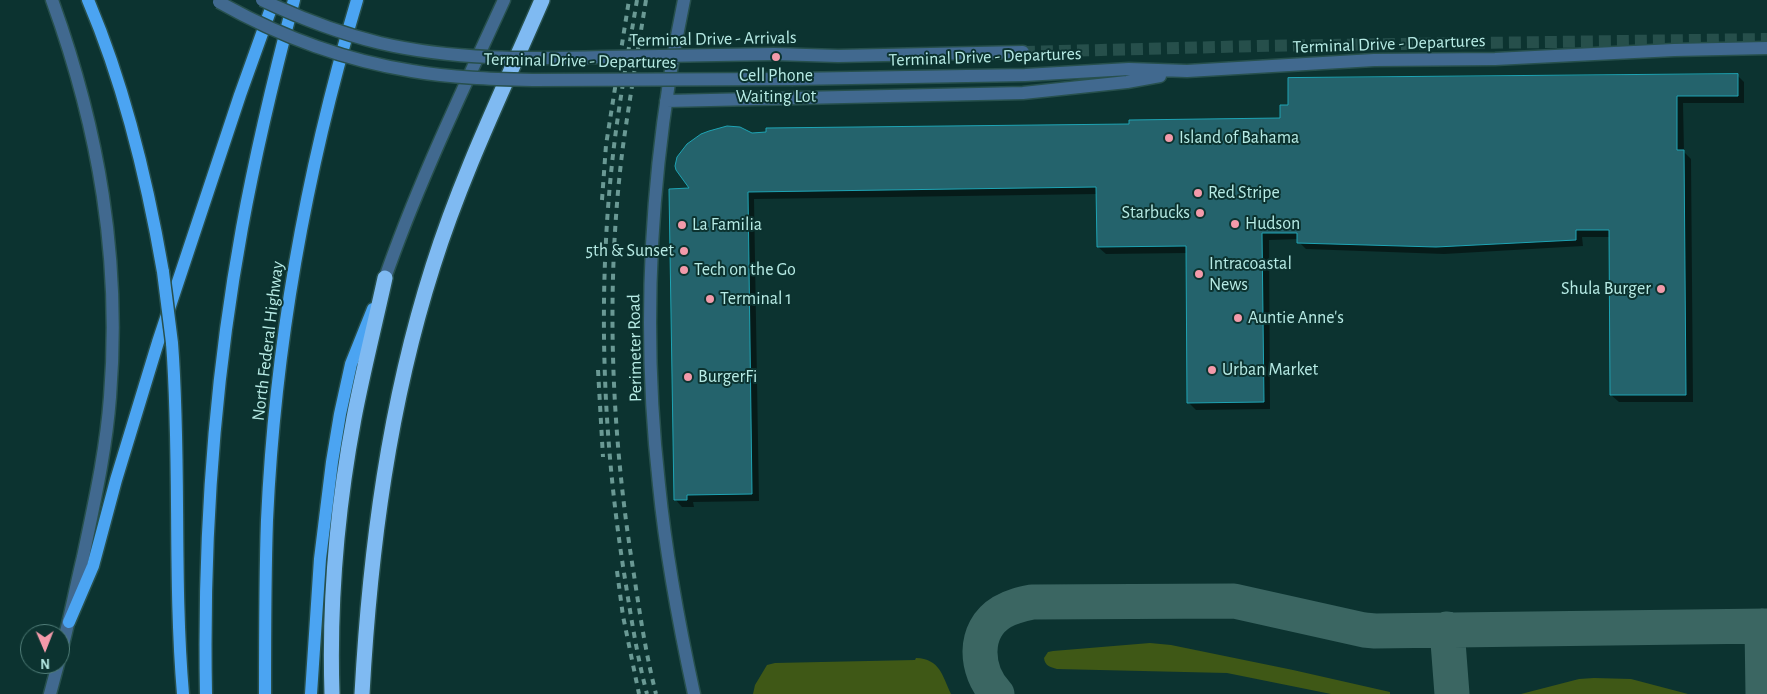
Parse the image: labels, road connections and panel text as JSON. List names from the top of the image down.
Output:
{
  "streets": {
    "main road": ["North Federal Highway"],
    "street": ["Terminal Drive - Arrivals", "Terminal Drive - Departures", "Perimeter Road"]
  },
  "places": [
    "Cell Phone Waiting Lot",
    "Island of Bahama",
    "Red Stripe",
    "Starbucks",
    "Hudson",
    "La Familia",
    "5th & Sunset",
    "Tech on the Go",
    "Intracoastal News",
    "Shula Burger",
    "Terminal 1",
    "Auntie Anne's",
    "Urban Market",
    "BurgerFi"
  ],
  "north": "bottom"
}
